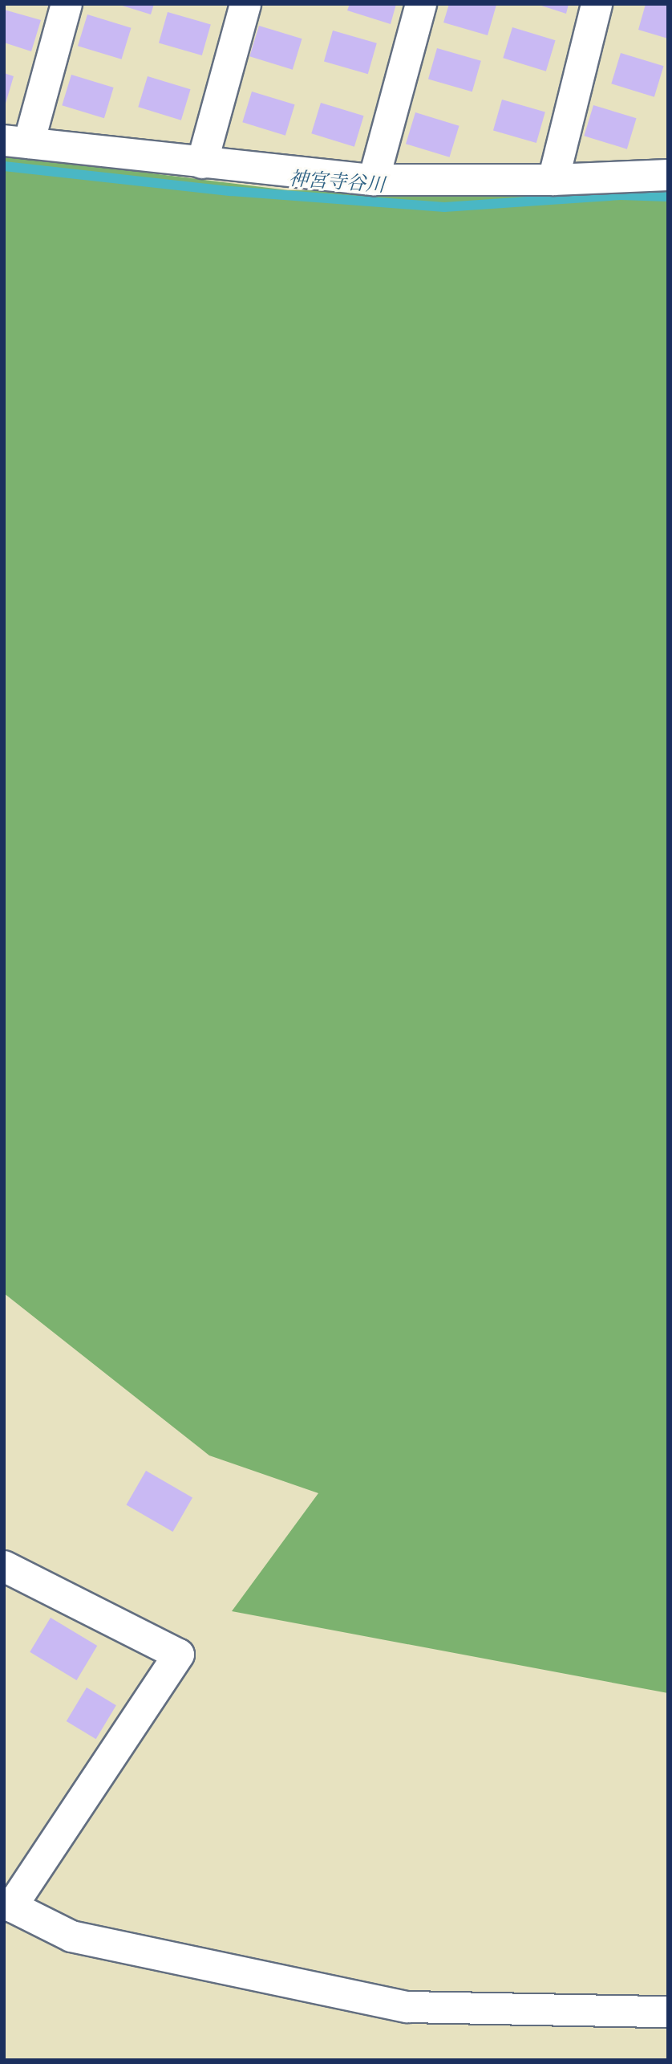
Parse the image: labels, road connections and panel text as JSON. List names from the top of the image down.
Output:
{
  "water": ["神宮寺谷川"]
}
